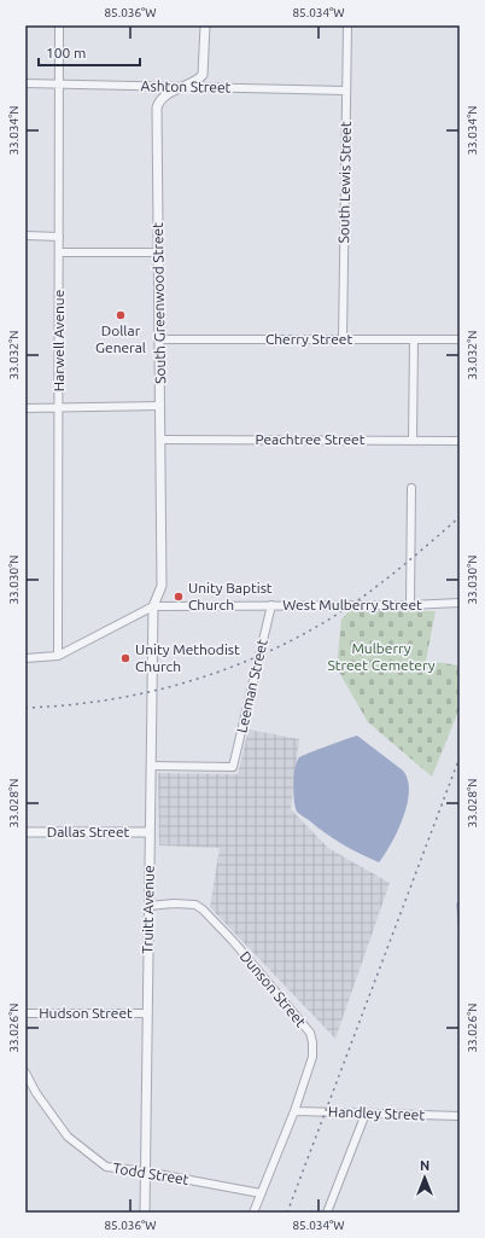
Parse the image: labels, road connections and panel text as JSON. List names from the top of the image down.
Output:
{
  "streets": {
    "street": [
      "Ashton Street",
      "South Lewis Street",
      "South Greenwood Street",
      "Cherry Street",
      "Harwell Avenue",
      "Peachtree Street",
      "West Mulberry Street",
      "Leeman Street",
      "Dallas Street",
      "Truitt Avenue",
      "Dunson Street",
      "Hudson Street",
      "Handley Street",
      "Todd Street"
    ]
  },
  "crossings": [
    ["Ashton Street", "South Lewis Street"],
    ["Ashton Street", "South Greenwood Street"],
    ["Ashton Street", "Harwell Avenue"],
    ["South Lewis Street", "Cherry Street"],
    ["South Greenwood Street", "Cherry Street"],
    ["South Greenwood Street", "Peachtree Street"],
    ["South Greenwood Street", "West Mulberry Street"],
    ["South Greenwood Street", "Truitt Avenue"],
    ["Harwell Avenue", "West Mulberry Street"],
    ["West Mulberry Street", "Leeman Street"],
    ["West Mulberry Street", "Truitt Avenue"],
    ["Leeman Street", "Truitt Avenue"],
    ["Dallas Street", "Truitt Avenue"],
    ["Truitt Avenue", "Dunson Street"],
    ["Truitt Avenue", "Hudson Street"],
    ["Truitt Avenue", "Todd Street"],
    ["Dunson Street", "Handley Street"],
    ["Dunson Street", "Todd Street"]
  ],
  "parks": ["Mulberry Street Cemetery"],
  "places": ["Dollar General", "Unity Baptist Church", "Unity Methodist Church"],
  "scale_bar": "100 m",
  "north": "top",
  "coordinates": [
    "85.036°W",
    "85.034°W",
    "33.034°N",
    "33.032°N",
    "33.030°N",
    "33.028°N",
    "33.026°N"
  ]
}
